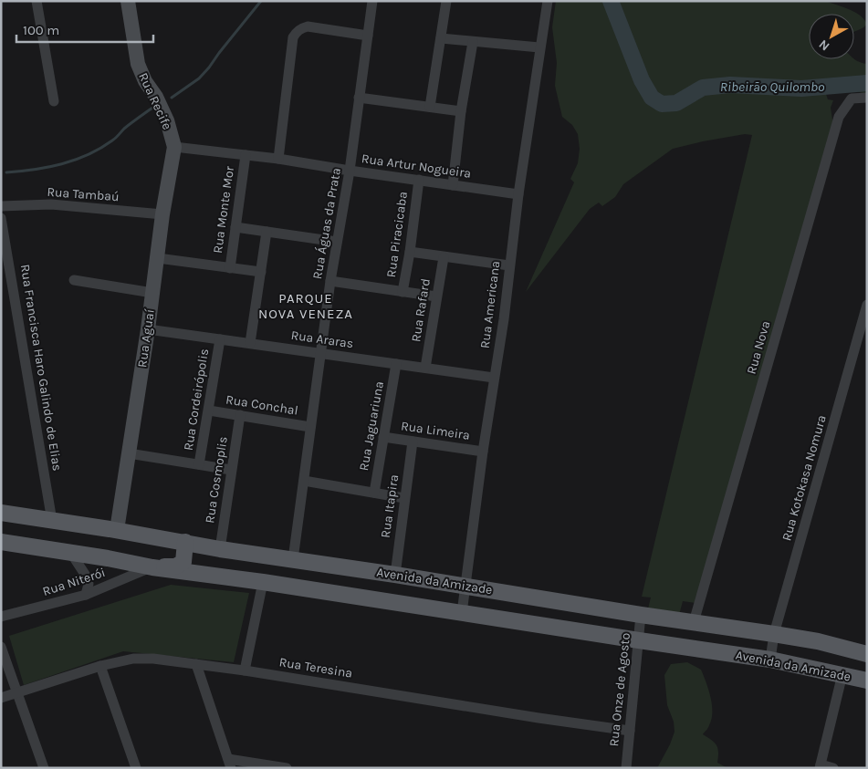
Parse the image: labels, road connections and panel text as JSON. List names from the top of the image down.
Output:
{
  "streets": {
    "main road": ["Avenida da Amizade"],
    "street": [
      "Rua Recife",
      "Rua Artur Nogueira",
      "Rua Tambaú",
      "Rua Monte Mor",
      "Rua Águas da Prata",
      "Rua Piracicaba",
      "Rua Americana",
      "Rua Rafard",
      "Rua Aguaí",
      "Rua Araras",
      "Rua Nova",
      "Rua Francisca Haro Galindo de Elias",
      "Rua Cordeirópolis",
      "Rua Conchal",
      "Rua Jaguariuna",
      "Rua Limeira",
      "Rua Kotokasa Nomura",
      "Rua Cosmoplis",
      "Rua Itapira",
      "Rua Niterói",
      "Rua Teresina",
      "Rua Onze de Agosto"
    ]
  },
  "crossings": [
    ["Rua Recife", "Rua Artur Nogueira"],
    ["Rua Recife", "Rua Aguaí"],
    ["Rua Artur Nogueira", "Rua Monte Mor"],
    ["Rua Artur Nogueira", "Rua Águas da Prata"],
    ["Rua Artur Nogueira", "Rua Piracicaba"],
    ["Rua Artur Nogueira", "Rua Americana"],
    ["Rua Artur Nogueira", "Rua Aguaí"],
    ["Rua Tambaú", "Rua Aguaí"],
    ["Rua Águas da Prata", "Rua Araras"],
    ["Rua Águas da Prata", "Rua Conchal"],
    ["Rua Águas da Prata", "Avenida da Amizade"],
    ["Rua Americana", "Rua Araras"],
    ["Rua Americana", "Rua Limeira"],
    ["Rua Americana", "Avenida da Amizade"],
    ["Rua Rafard", "Rua Araras"],
    ["Rua Aguaí", "Rua Araras"],
    ["Rua Aguaí", "Avenida da Amizade"],
    ["Rua Araras", "Rua Cordeirópolis"],
    ["Rua Araras", "Rua Jaguariuna"],
    ["Rua Nova", "Avenida da Amizade"],
    ["Rua Francisca Haro Galindo de Elias", "Avenida da Amizade"],
    ["Rua Cordeirópolis", "Rua Conchal"],
    ["Rua Conchal", "Rua Cosmoplis"],
    ["Rua Jaguariuna", "Rua Limeira"],
    ["Rua Limeira", "Rua Itapira"],
    ["Rua Kotokasa Nomura", "Avenida da Amizade"],
    ["Rua Cosmoplis", "Avenida da Amizade"],
    ["Rua Itapira", "Avenida da Amizade"],
    ["Avenida da Amizade", "Rua Niterói"],
    ["Avenida da Amizade", "Rua Onze de Agosto"],
    ["Rua Teresina", "Rua Onze de Agosto"]
  ],
  "districts": ["PARQUE NOVA VENEZA"],
  "water": ["Ribeirão Quilombo"],
  "scale_bar": "100 m",
  "north": "bottom left"
}
